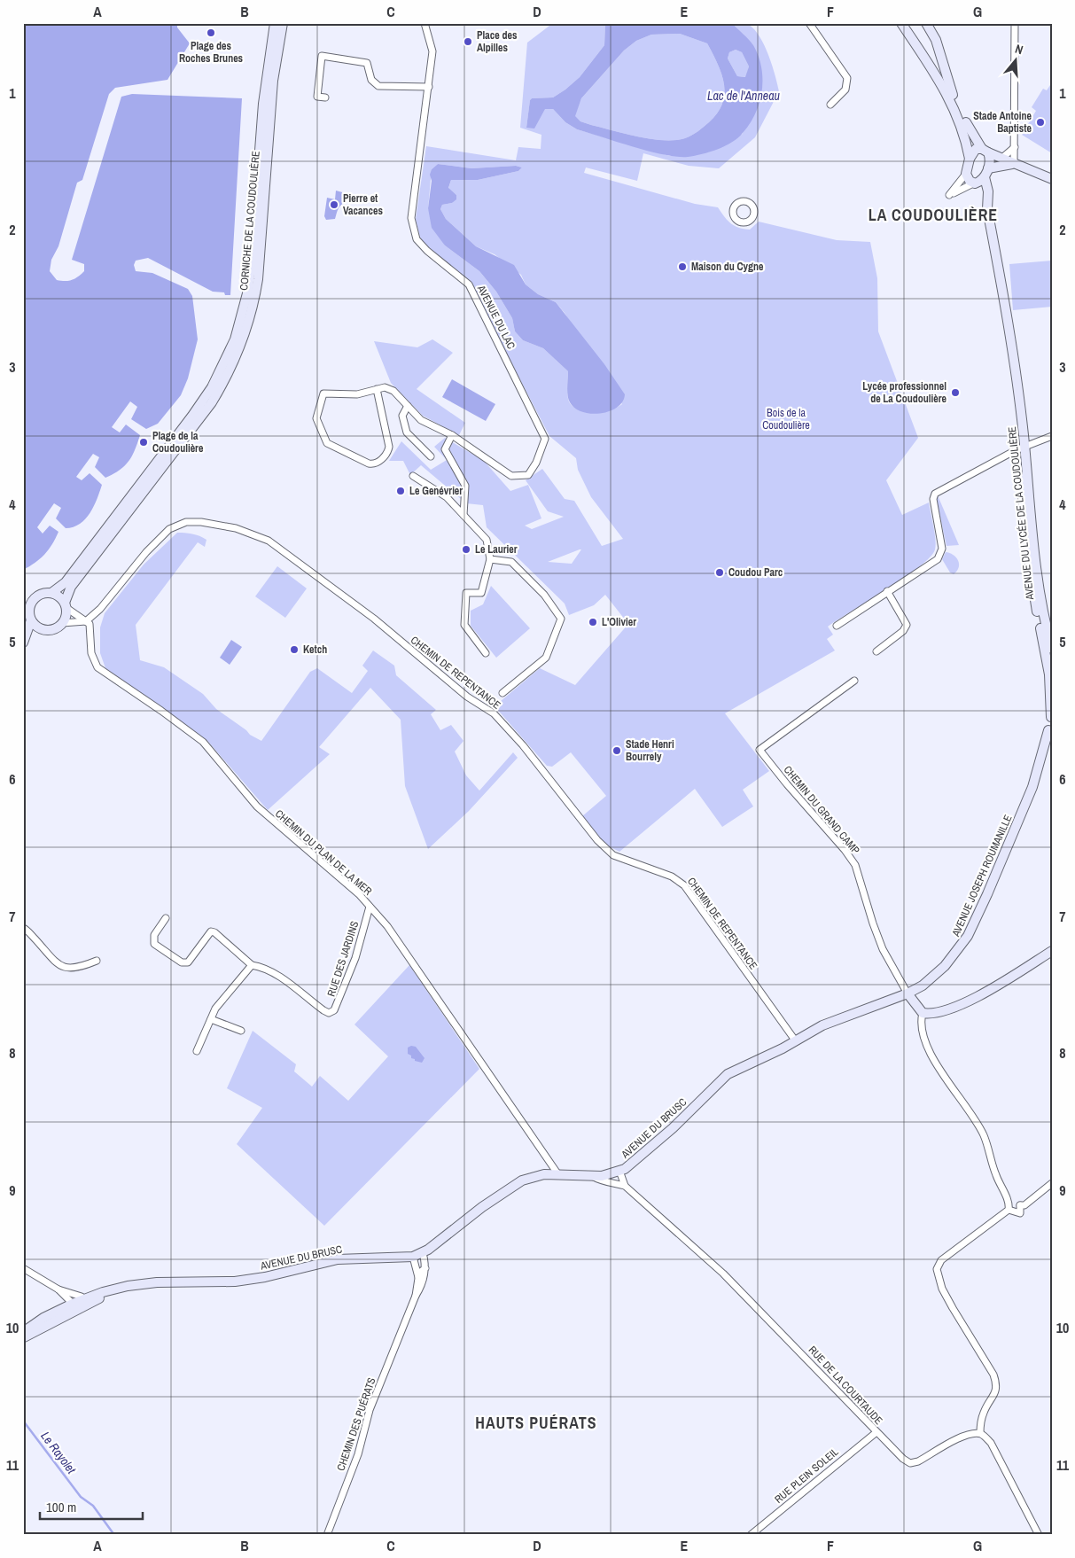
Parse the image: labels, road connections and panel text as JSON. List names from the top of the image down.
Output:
{
  "streets": {
    "street": [
      "CORNICHE DE LA COUDOULIÈRE",
      "AVENUE DU LAC",
      "AVENUE DU LYCÉE DE LA COUDOULIÈRE",
      "CHEMIN DE REPENTANCE",
      "CHEMIN DU GRAND CAMP",
      "CHEMIN DU PLAN DE LA MER",
      "AVENUE JOSEPH ROUMANILLE",
      "RUE DES JARDINS",
      "AVENUE DU BRUSC",
      "RUE DE LA COURTAUDE",
      "CHEMIN DES PUÉRATS",
      "RUE PLEIN SOLEIL"
    ]
  },
  "crossings": [
    ["AVENUE DU LYCÉE DE LA COUDOULIÈRE", "AVENUE JOSEPH ROUMANILLE"],
    ["CHEMIN DE REPENTANCE", "CHEMIN DU PLAN DE LA MER"],
    ["CHEMIN DE REPENTANCE", "AVENUE DU BRUSC"],
    ["CHEMIN DU GRAND CAMP", "AVENUE JOSEPH ROUMANILLE"],
    ["CHEMIN DU GRAND CAMP", "AVENUE DU BRUSC"],
    ["CHEMIN DU PLAN DE LA MER", "RUE DES JARDINS"],
    ["CHEMIN DU PLAN DE LA MER", "AVENUE DU BRUSC"],
    ["AVENUE JOSEPH ROUMANILLE", "AVENUE DU BRUSC"],
    ["AVENUE DU BRUSC", "RUE DE LA COURTAUDE"],
    ["AVENUE DU BRUSC", "CHEMIN DES PUÉRATS"],
    ["RUE DE LA COURTAUDE", "RUE PLEIN SOLEIL"]
  ],
  "districts": ["LA COUDOULIÈRE", "HAUTS PUÉRATS"],
  "water": ["Lac de l'Anneau", "Le Rayolet"],
  "parks": ["Bois de la Coudoulière"],
  "places": [
    "Plage des Roches Brunes",
    "Place des Alpilles",
    "Stade Antoine Baptiste",
    "Pierre et Vacances",
    "Maison du Cygne",
    "Lycée professionnel de La Coudoulière",
    "Plage de la Coudoulière",
    "Le Genévrier",
    "Le Laurier",
    "Coudou Parc",
    "L'Olivier",
    "Ketch",
    "Stade Henri Bourrely"
  ],
  "scale_bar": "100 m",
  "north": "top",
  "grid": {
    "columns": [
      "A",
      "B",
      "C",
      "D",
      "E",
      "F",
      "G"
    ],
    "rows": [
      "1",
      "2",
      "3",
      "4",
      "5",
      "6",
      "7",
      "8",
      "9",
      "10",
      "11"
    ]
  }
}
